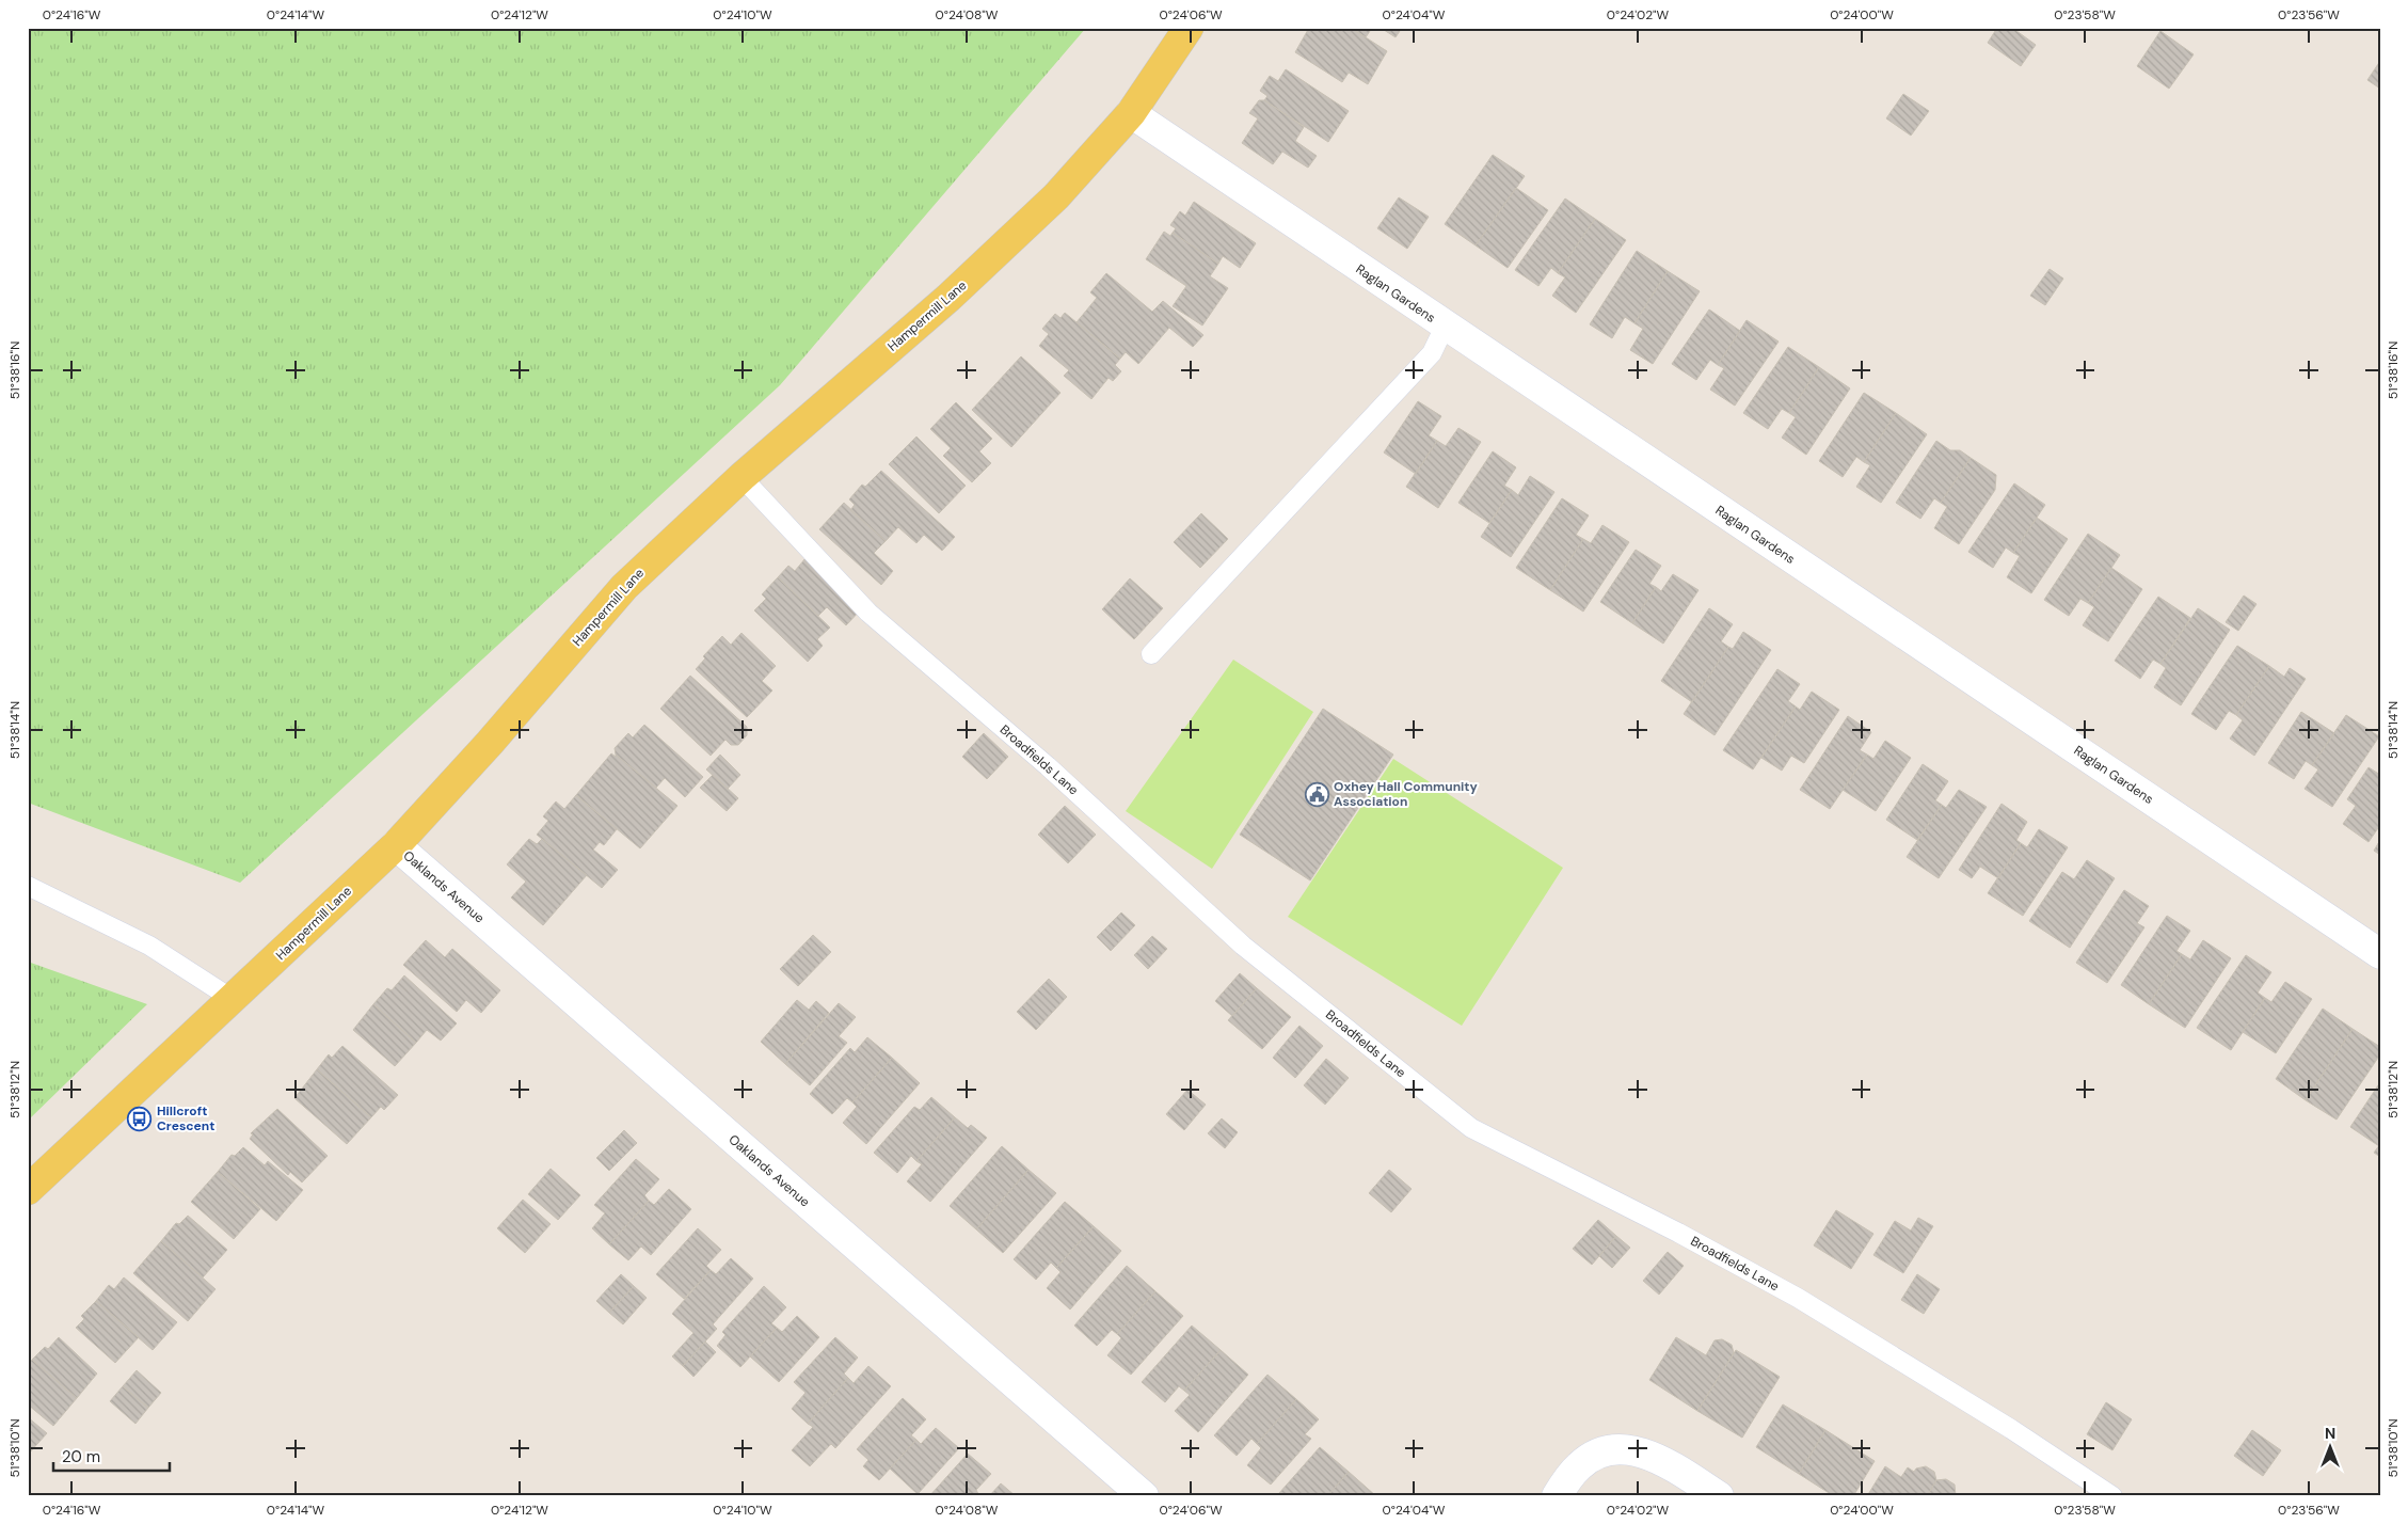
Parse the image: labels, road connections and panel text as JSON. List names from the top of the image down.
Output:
{
  "streets": {
    "main road": ["Hampermill Lane"],
    "street": ["Raglan Gardens", "Oaklands Avenue"],
    "lane": ["Broadfields Lane"]
  },
  "crossings": [
    ["Raglan Gardens", "Hampermill Lane"],
    ["Hampermill Lane", "Broadfields Lane"],
    ["Hampermill Lane", "Oaklands Avenue"]
  ],
  "places": {
    "public building": ["Oxhey Hall Community Association"],
    "bus stop": ["Hillcroft Crescent"]
  },
  "scale_bar": "20 m",
  "north": "top",
  "coordinates": [
    "0°24'16\"W",
    "0°24'14\"W",
    "0°24'12\"W",
    "0°24'10\"W",
    "0°24'08\"W",
    "0°24'06\"W",
    "0°24'04\"W",
    "0°24'02\"W",
    "0°24'00\"W",
    "0°23'58\"W",
    "0°23'56\"W",
    "51°38'16\"N",
    "51°38'14\"N",
    "51°38'12\"N",
    "51°38'10\"N"
  ]
}
